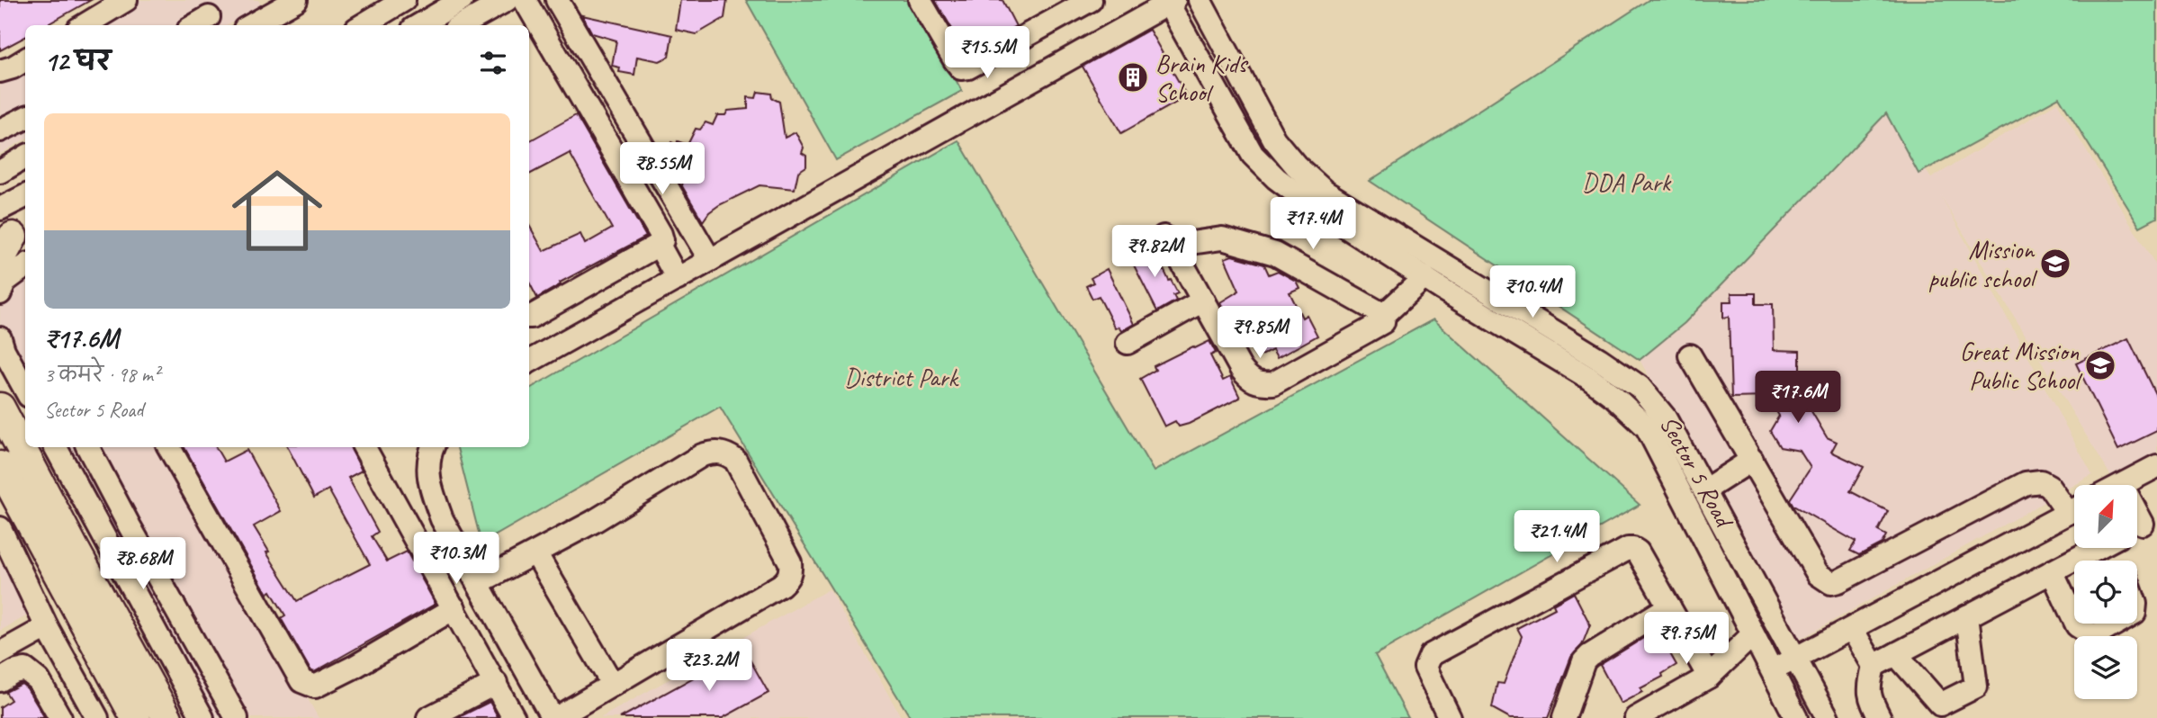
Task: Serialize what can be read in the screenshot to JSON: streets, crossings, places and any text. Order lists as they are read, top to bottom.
{
  "streets": {
    "street": ["Sector 5 Road"]
  },
  "parks": ["DDA Park", "District Park"],
  "places": {
    "building": ["Brain Kids School"],
    "school or university": ["Mission public school", "Great Mission Public School"]
  },
  "north": "top right",
  "page": {
    "heading": "12 घर",
    "price": [
      "₹15.5M",
      "₹8.55M",
      "₹17.4M",
      "₹9.82M",
      "₹10.4M",
      "₹9.85M",
      "₹17.6M",
      "₹21.4M",
      "₹10.3M",
      "₹8.68M",
      "₹9.75M",
      "₹23.2M"
    ],
    "list": [
      {
        "name": "₹17.6M",
        "note": "3 कमरे · 98 m² · Sector 5 Road"
      }
    ]
  }
}
